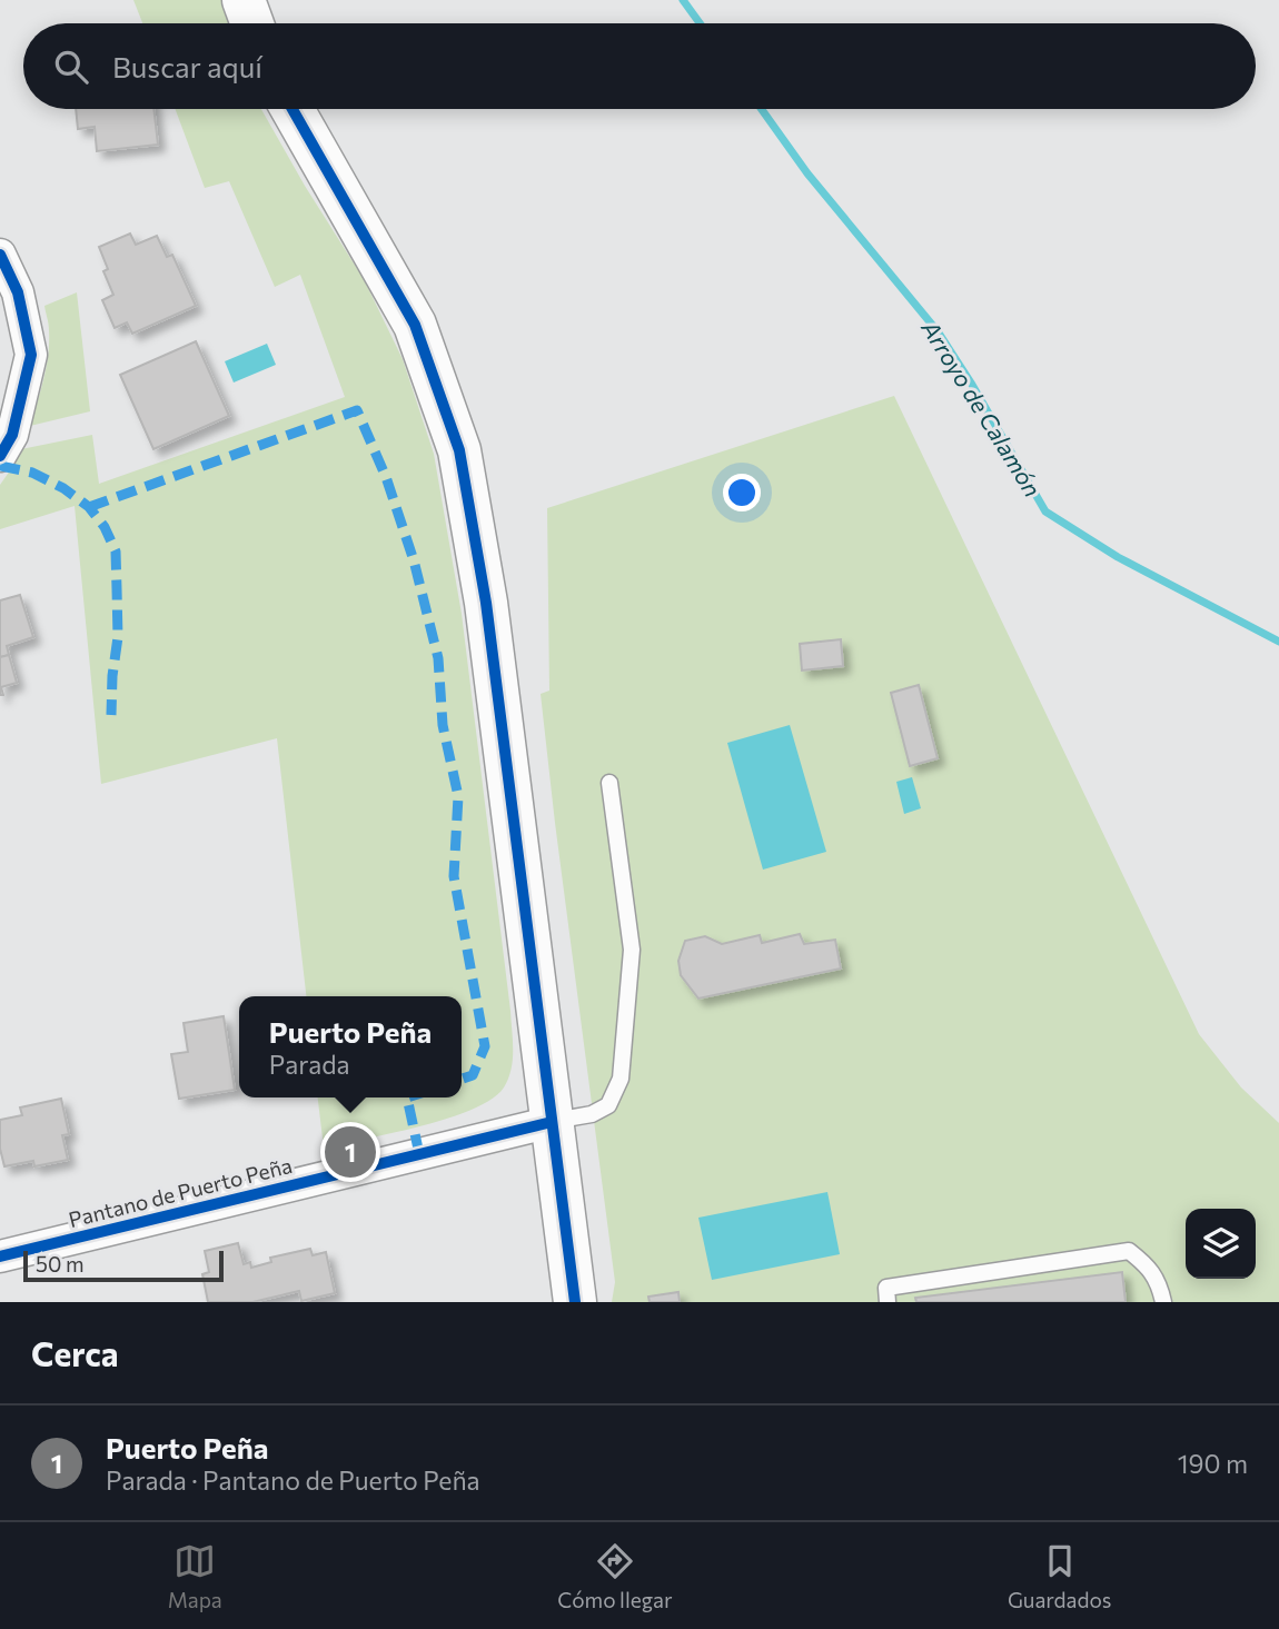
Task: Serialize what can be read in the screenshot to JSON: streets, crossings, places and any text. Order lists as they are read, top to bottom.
{
  "streets": {
    "street": ["Pantano de Puerto Peña"]
  },
  "water": ["Arroyo de Calamón"],
  "scale_bar": "50 m",
  "page": {
    "search": "Buscar aquí",
    "popup": ["Puerto Peña", "Parada"],
    "pins": "1",
    "scale": "50 m",
    "heading": "Cerca",
    "list": [
      {
        "mark": "1",
        "name": "Puerto Peña",
        "note": "Parada · Pantano de Puerto Peña",
        "value": "190 m"
      }
    ],
    "nav": ["Mapa", "Cómo llegar", "Guardados"]
  }
}
